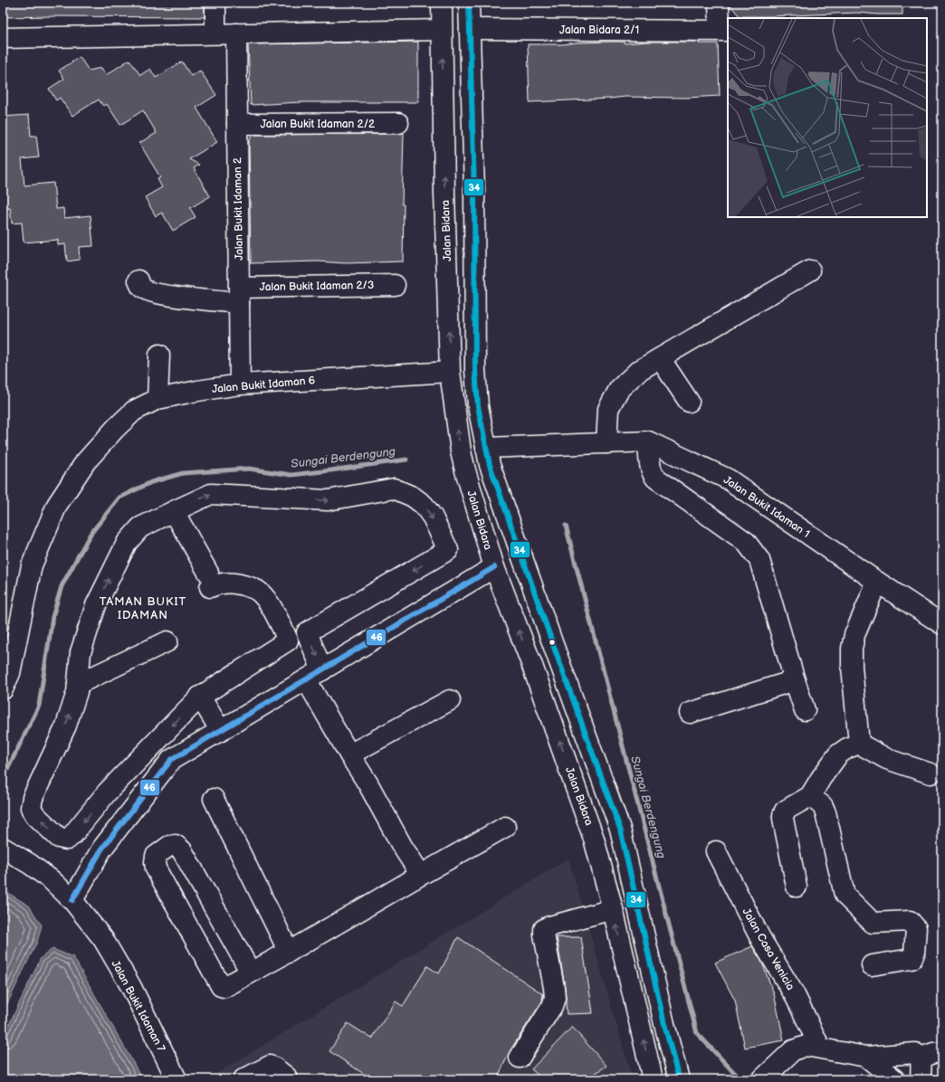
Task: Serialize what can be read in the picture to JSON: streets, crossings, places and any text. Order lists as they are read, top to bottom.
{
  "streets": {
    "street": [
      "Jalan Bidara 2/1",
      "Jalan Bukit Idaman 2/2",
      "Jalan Bukit Idaman 2",
      "Jalan Bidara",
      "Jalan Bukit Idaman 2/3",
      "Jalan Bukit Idaman 6",
      "Jalan Bukit Idaman 1",
      "Jalan Casa Venicia",
      "Jalan Bukit Idaman 7"
    ]
  },
  "crossings": [
    ["Jalan Bukit Idaman 2/2", "Jalan Bukit Idaman 2"],
    ["Jalan Bukit Idaman 2", "Jalan Bukit Idaman 2/3"],
    ["Jalan Bukit Idaman 2", "Jalan Bukit Idaman 6"],
    ["Jalan Bidara", "Jalan Bukit Idaman 6"]
  ],
  "districts": ["TAMAN BUKIT IDAMAN"],
  "water": ["Sungai Berdengung"],
  "lines": ["transit line 34", "transit line 46"]
}
